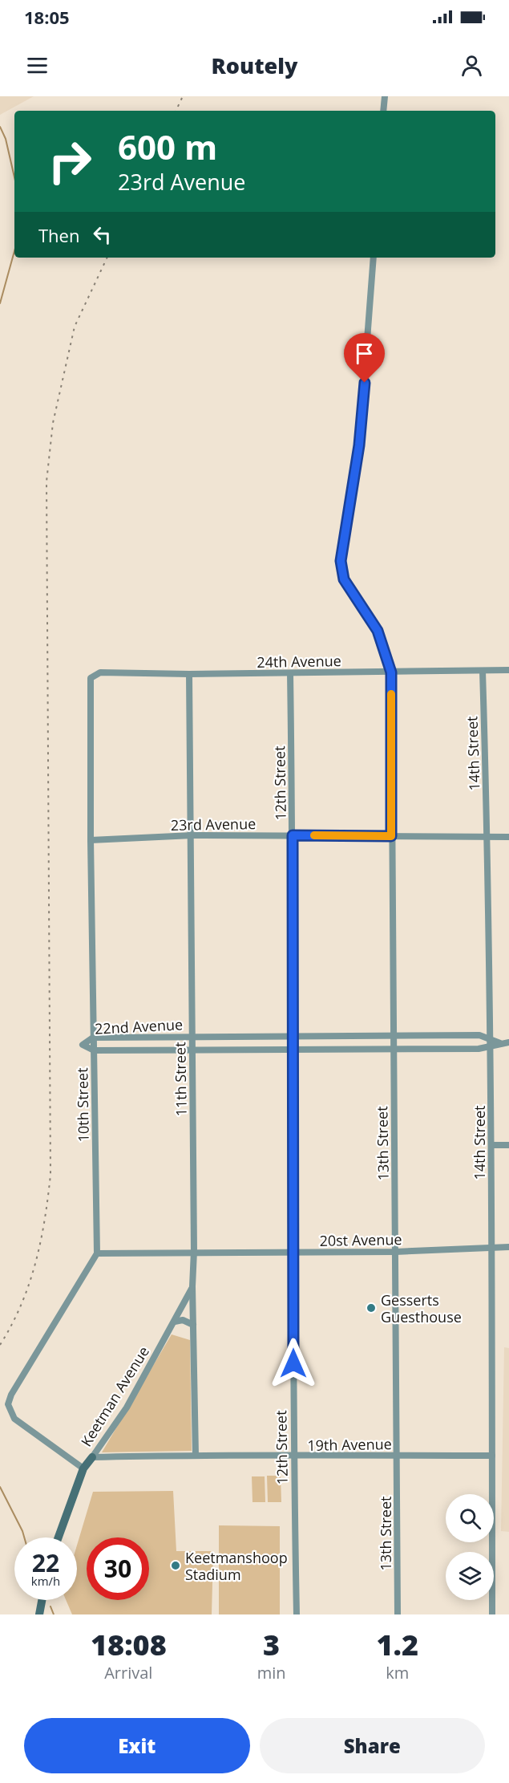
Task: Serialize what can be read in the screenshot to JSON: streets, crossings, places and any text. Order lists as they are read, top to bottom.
{
  "streets": {
    "street": [
      "24th Avenue",
      "14th Street",
      "12th Street",
      "23rd Avenue",
      "22nd Avenue",
      "11th Street",
      "10th Street",
      "13th Street",
      "20st Avenue",
      "Keetman Avenue",
      "19th Avenue"
    ]
  },
  "crossings": [
    ["24th Avenue", "14th Street"],
    ["24th Avenue", "12th Street"],
    ["24th Avenue", "11th Street"],
    ["24th Avenue", "10th Street"],
    ["24th Avenue", "13th Street"],
    ["14th Street", "23rd Avenue"],
    ["14th Street", "22nd Avenue"],
    ["14th Street", "20st Avenue"],
    ["14th Street", "19th Avenue"],
    ["12th Street", "23rd Avenue"],
    ["12th Street", "22nd Avenue"],
    ["12th Street", "20st Avenue"],
    ["12th Street", "19th Avenue"],
    ["23rd Avenue", "11th Street"],
    ["23rd Avenue", "10th Street"],
    ["23rd Avenue", "13th Street"],
    ["22nd Avenue", "11th Street"],
    ["22nd Avenue", "10th Street"],
    ["22nd Avenue", "13th Street"],
    ["11th Street", "20st Avenue"],
    ["11th Street", "Keetman Avenue"],
    ["11th Street", "19th Avenue"],
    ["10th Street", "20st Avenue"],
    ["13th Street", "20st Avenue"],
    ["13th Street", "19th Avenue"],
    ["Keetman Avenue", "19th Avenue"]
  ],
  "places": ["Gesserts Guesthouse", "Keetmanshoop Stadium"],
  "page": {
    "status": "18:05",
    "header": "Routely",
    "turn": ["600 m", "23rd Avenue"],
    "then": "Then",
    "speed": "22 km/h",
    "limit": "30",
    "eta": [
      "18:08",
      "Arrival",
      "3",
      "min",
      "1.2",
      "km"
    ],
    "buttons": ["Exit", "Share"]
  }
}
